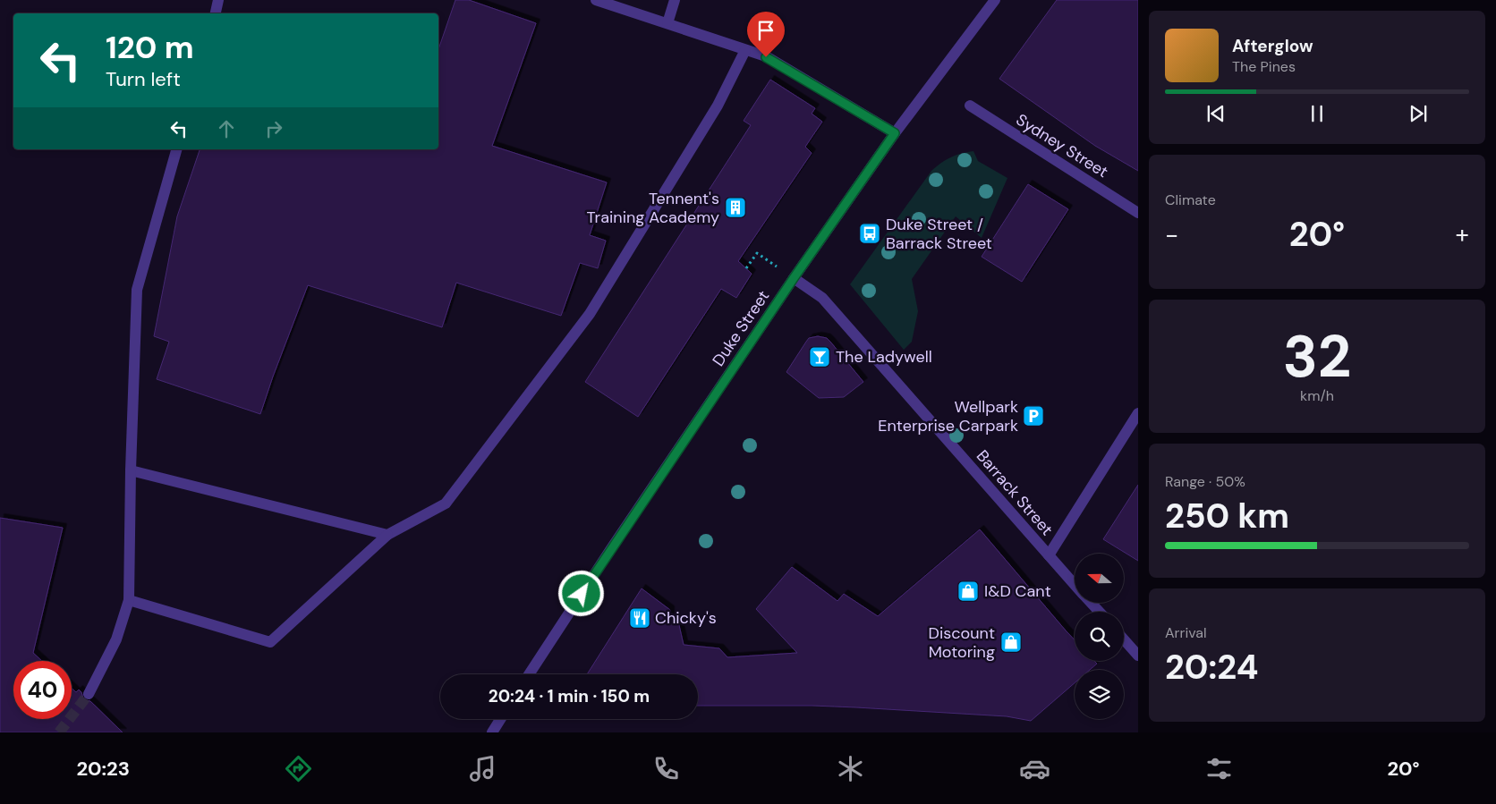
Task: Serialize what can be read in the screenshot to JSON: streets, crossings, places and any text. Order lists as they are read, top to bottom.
{
  "streets": {
    "street": ["Sydney Street", "Duke Street", "Barrack Street"]
  },
  "crossings": [
    ["Duke Street", "Barrack Street"]
  ],
  "places": {
    "building": ["Tennent's Training Academy"],
    "bus stop": ["Duke Street / Barrack Street"],
    "bar": ["The Ladywell"],
    "parking": ["Wellpark Enterprise Carpark"],
    "shop": ["I&D Cant", "Discount Motoring"],
    "restaurant": ["Chicky's"]
  },
  "north": "left",
  "page": {
    "turn": ["120 m", "Turn left"],
    "song": ["Afterglow", "The Pines"],
    "tile": [
      "Climate",
      ["32", "km/h"],
      ["Range · 50%", "250 km"],
      ["Arrival", "20:24"]
    ],
    "heat": ["−", "20°", "+"],
    "limit": "40",
    "trip": "20:24 · 1 min · 150 m",
    "tabs": ["20:23", "20°"]
  }
}
